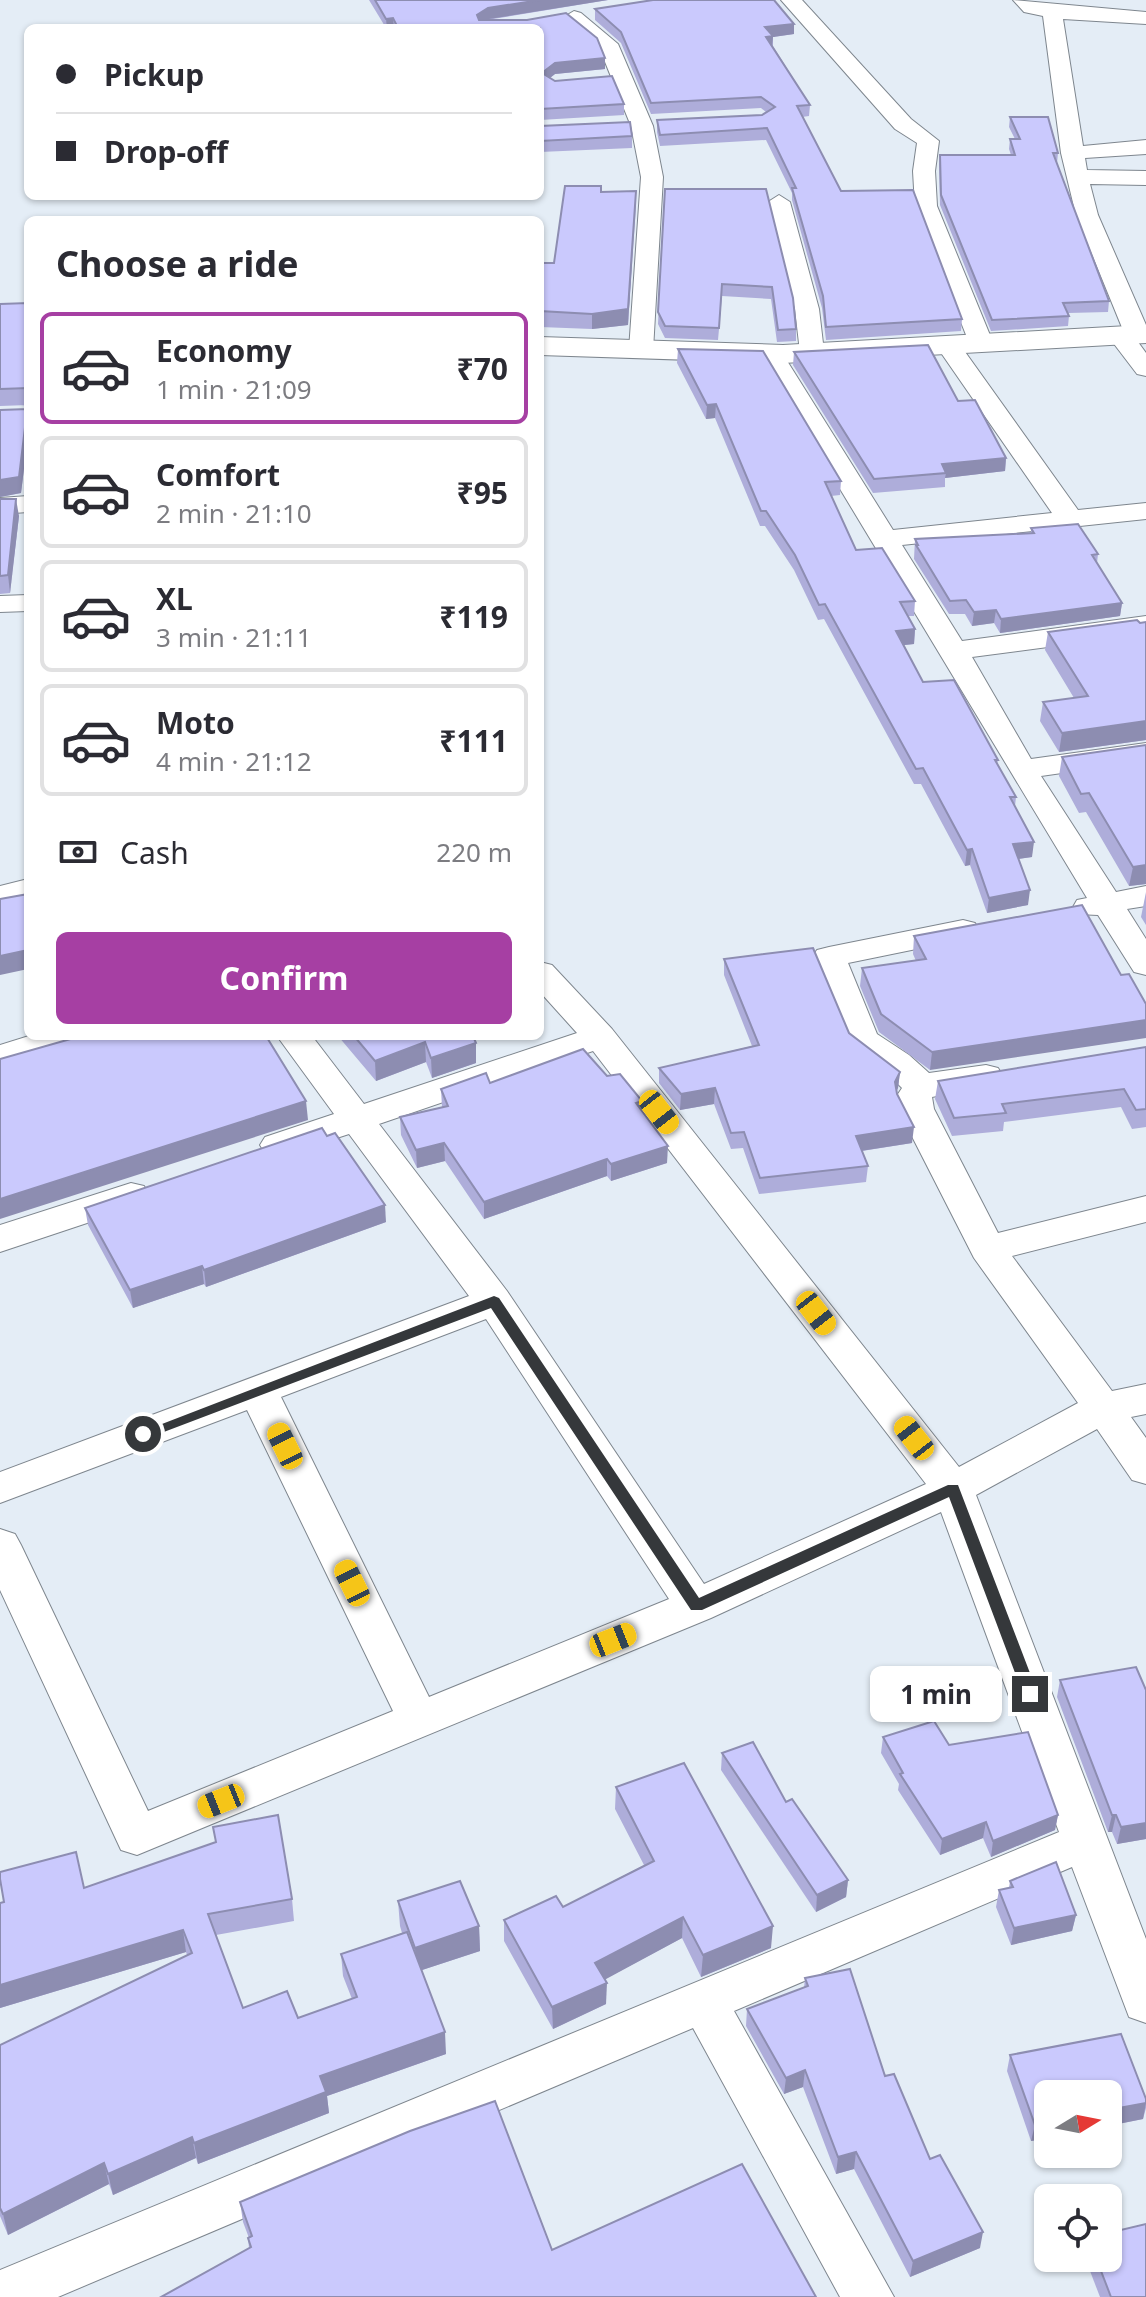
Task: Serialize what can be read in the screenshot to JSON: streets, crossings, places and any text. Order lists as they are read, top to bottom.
{
  "north": "right",
  "page": {
    "banner": ["Pickup", "Drop-off"],
    "heading": "Choose a ride",
    "list": [
      {
        "name": "Economy",
        "note": "1 min · 21:09",
        "value": "₹70"
      },
      {
        "name": "Comfort",
        "note": "2 min · 21:10",
        "value": "₹95"
      },
      {
        "name": "XL",
        "note": "3 min · 21:11",
        "value": "₹119"
      },
      {
        "name": "Moto",
        "note": "4 min · 21:12",
        "value": "₹111"
      }
    ],
    "pay": ["Cash", "220 m"],
    "buttons": "Confirm",
    "bubble": "1 min"
  }
}
